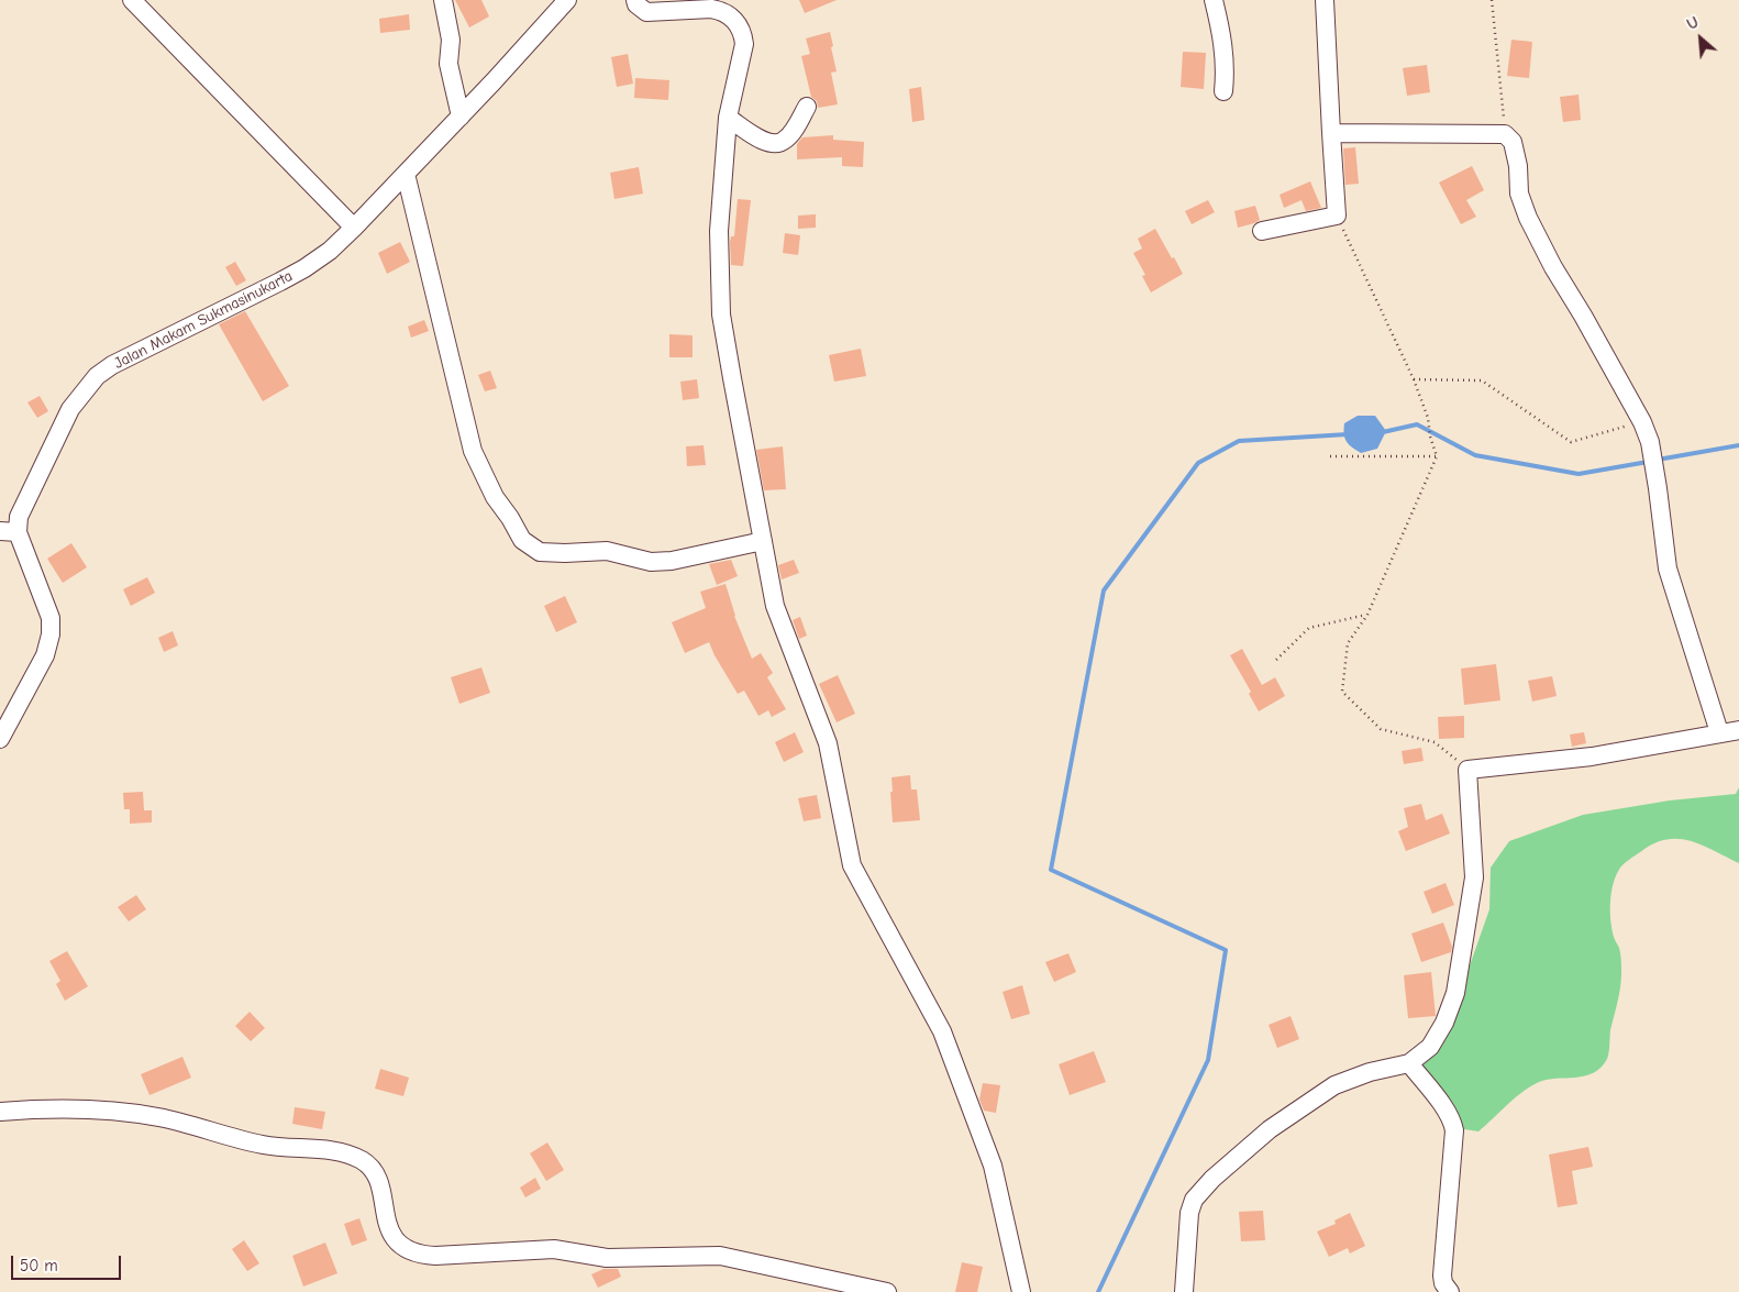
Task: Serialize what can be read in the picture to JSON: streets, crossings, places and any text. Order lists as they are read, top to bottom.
{
  "streets": {
    "street": ["Jalan Makam Sukmasinukarta"]
  },
  "scale_bar": "50 m",
  "north": "top left"
}
